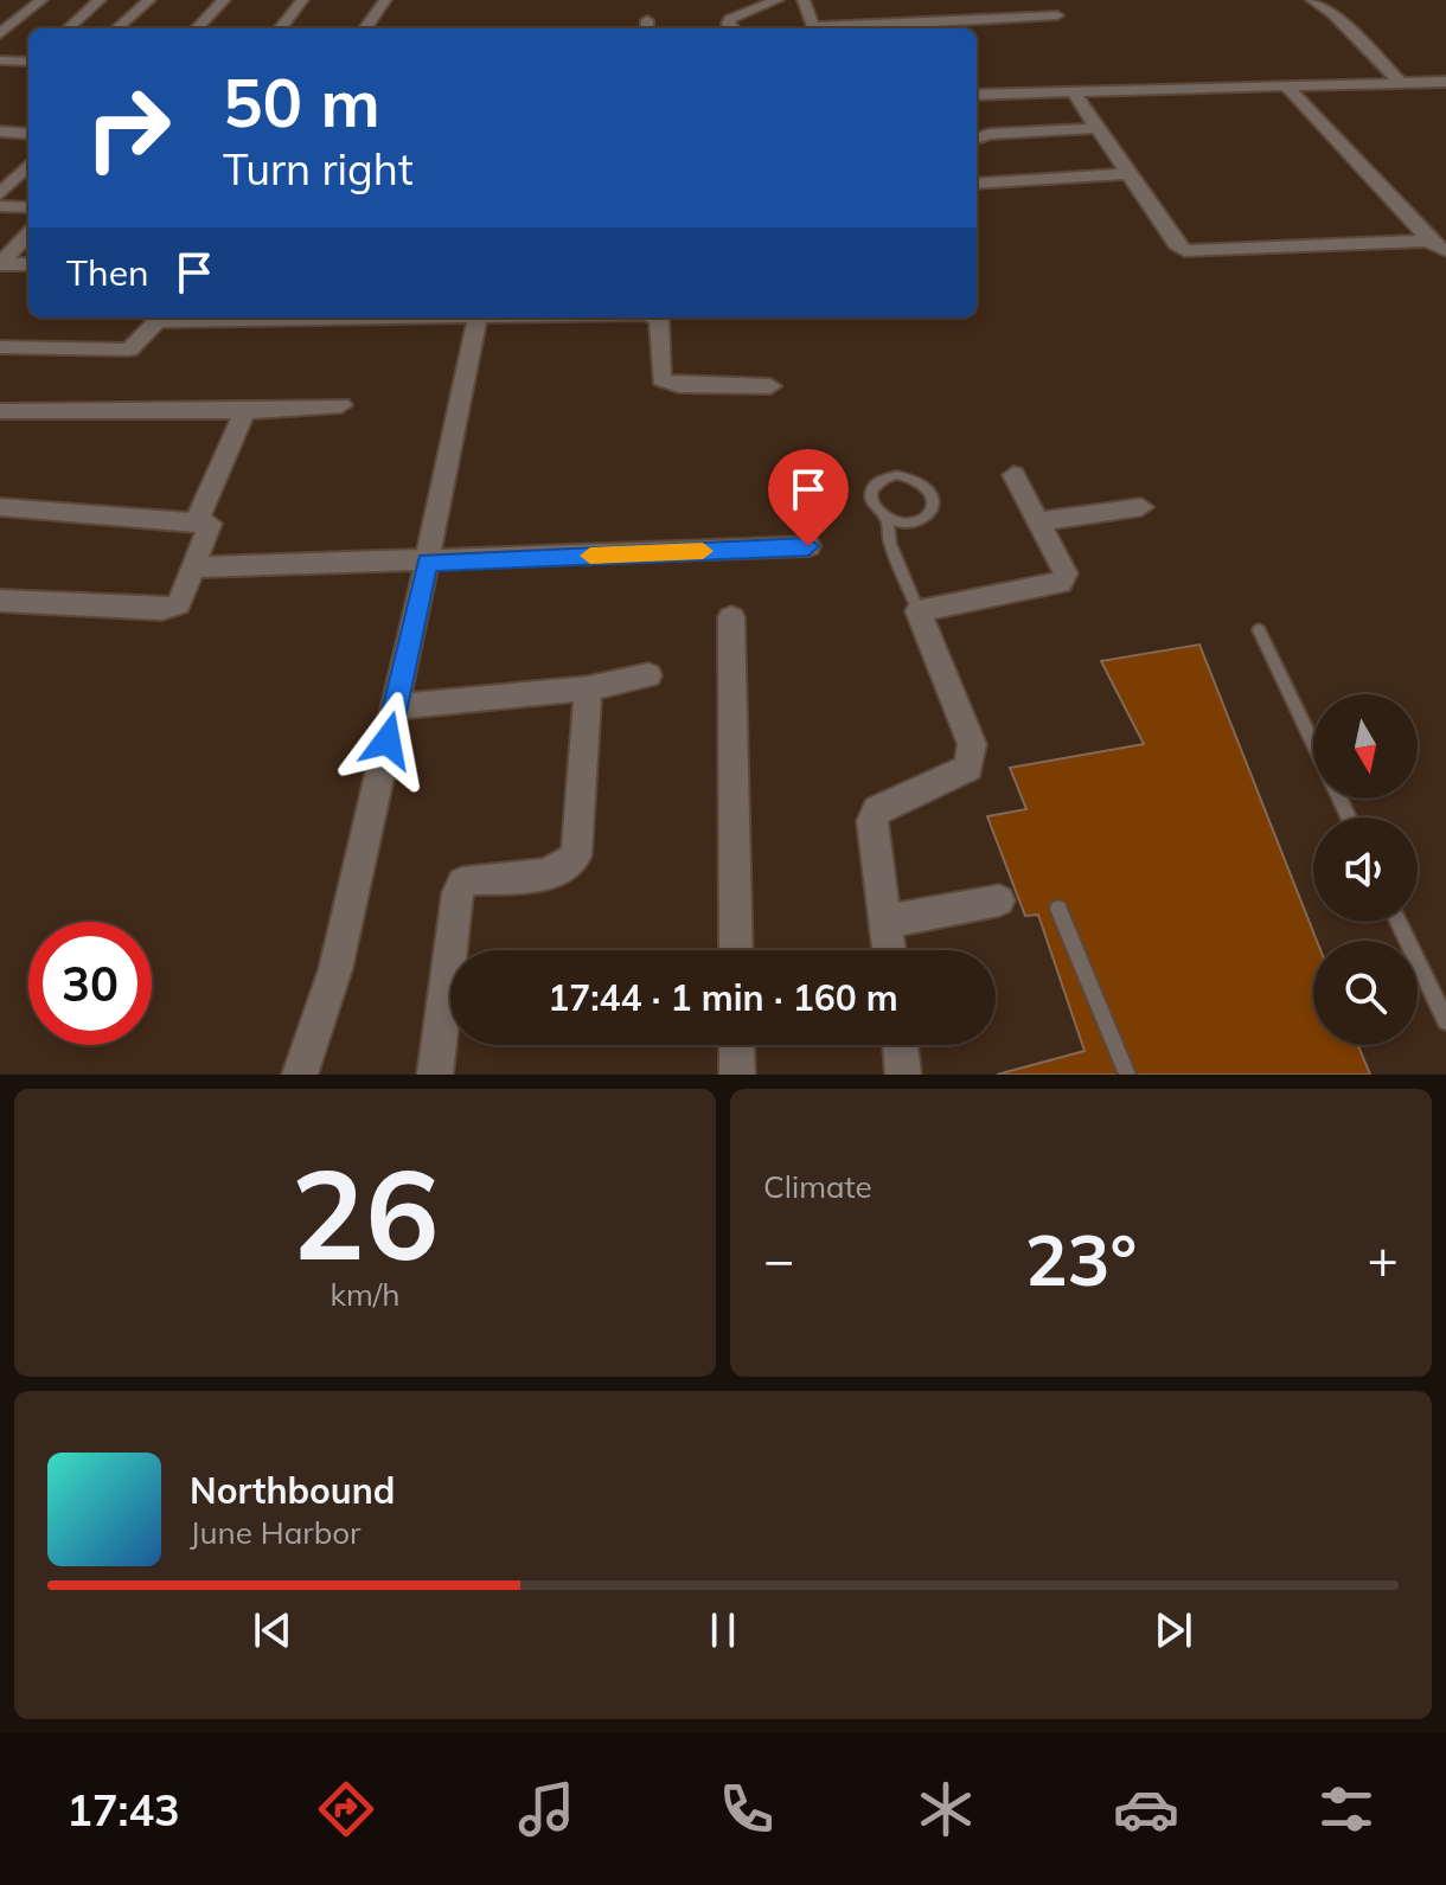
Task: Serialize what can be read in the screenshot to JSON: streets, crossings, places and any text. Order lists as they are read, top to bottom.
{
  "north": "bottom",
  "page": {
    "turn": ["50 m", "Turn right"],
    "then": "Then",
    "limit": "30",
    "trip": "17:44 · 1 min · 160 m",
    "tile": [
      ["26", "km/h"],
      "Climate"
    ],
    "heat": ["−", "23°", "+"],
    "song": ["Northbound", "June Harbor"],
    "tabs": "17:43"
  }
}
